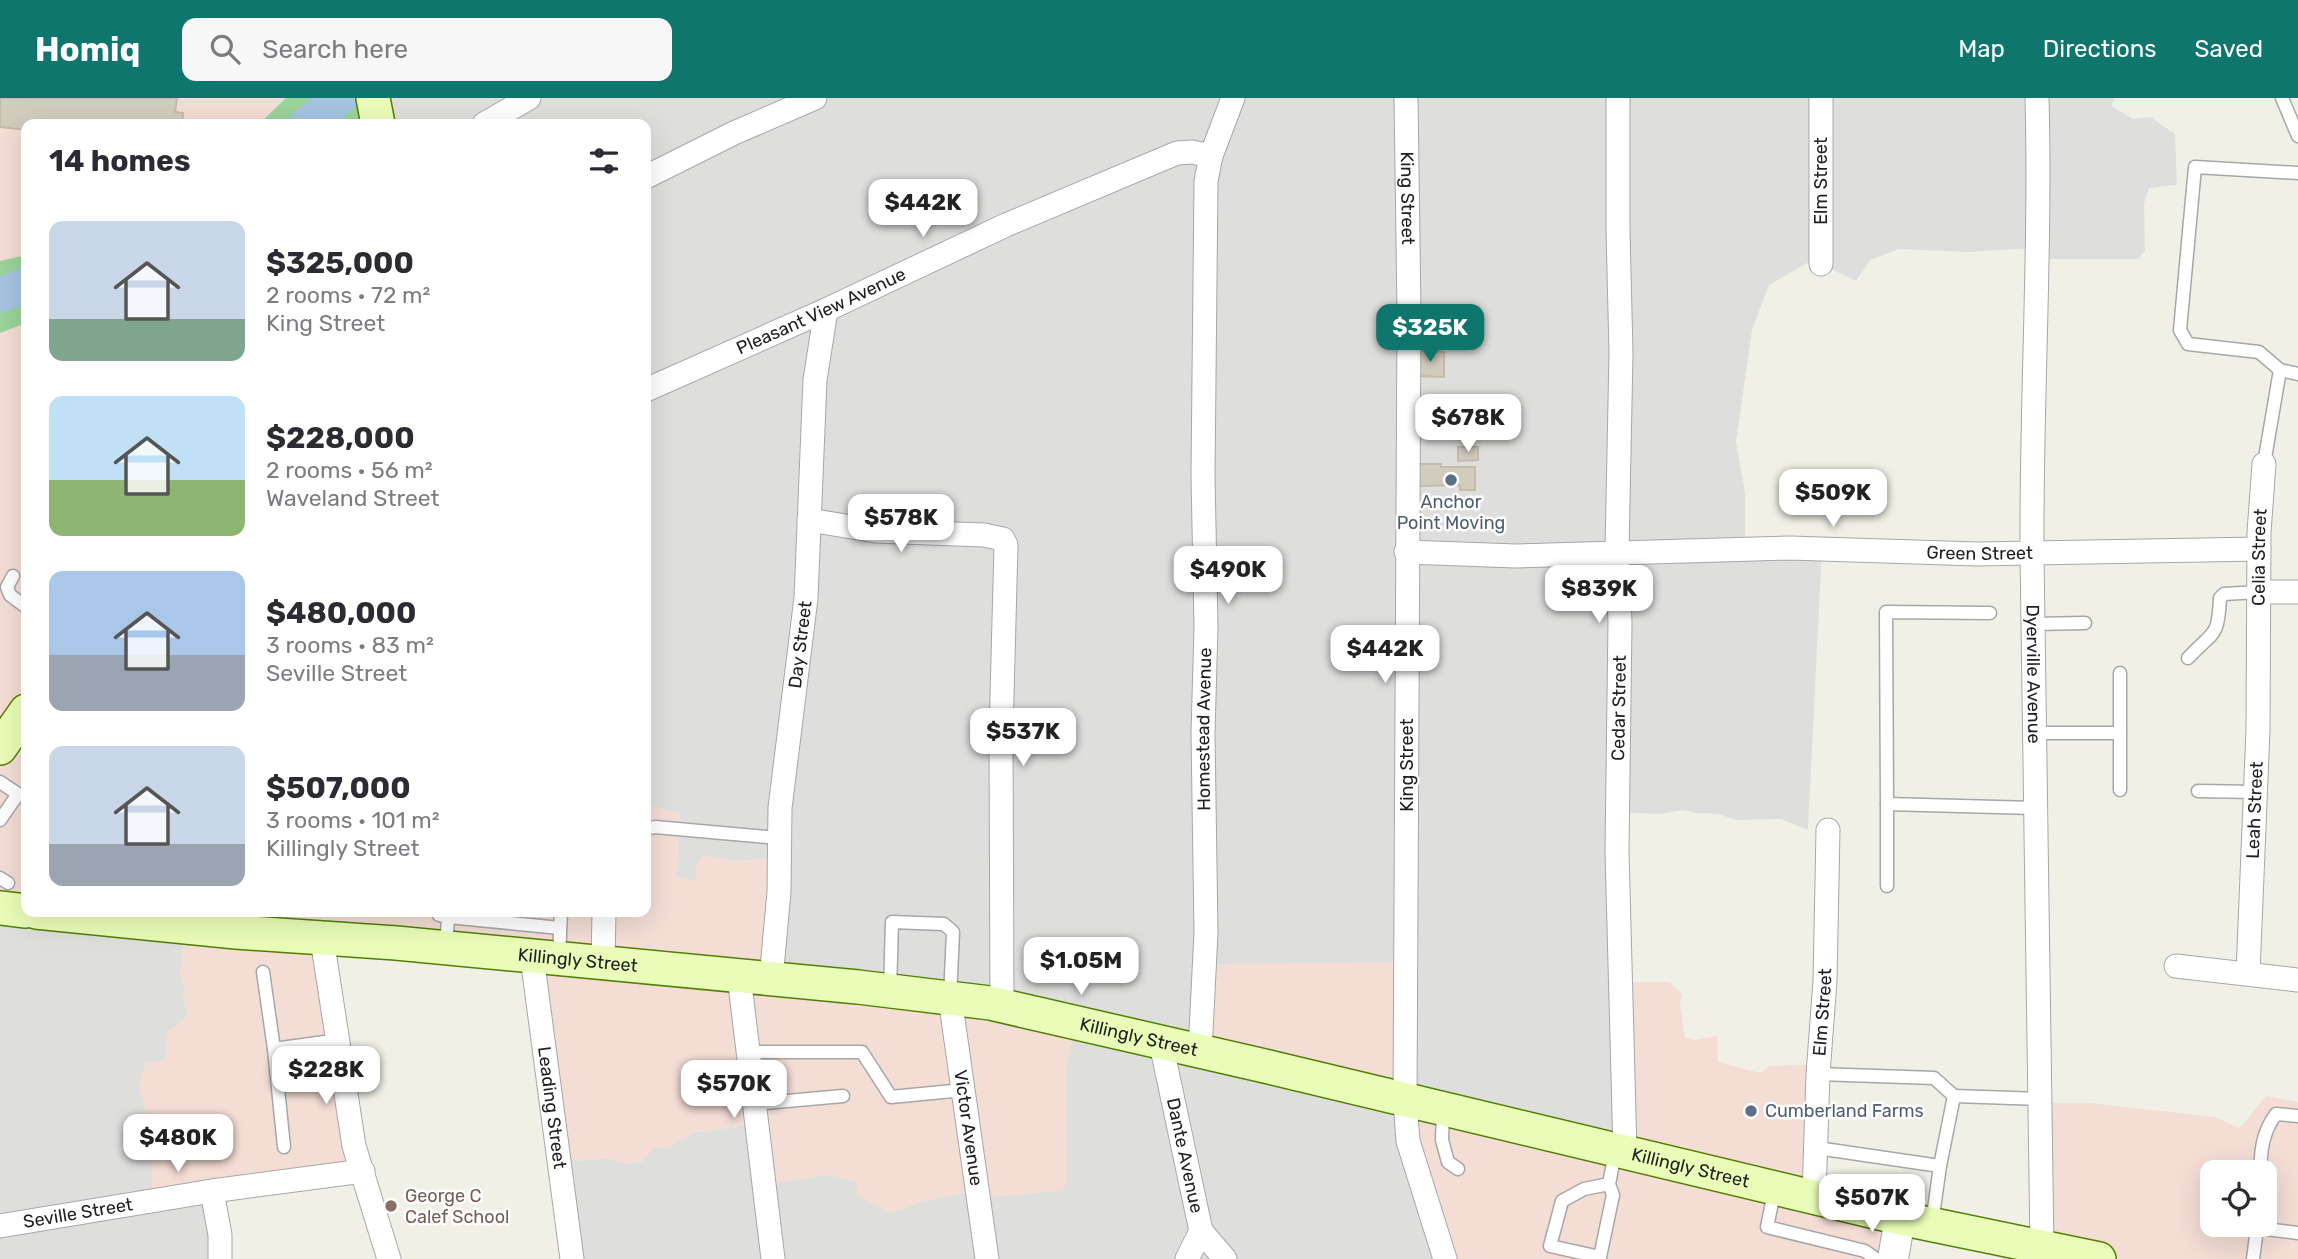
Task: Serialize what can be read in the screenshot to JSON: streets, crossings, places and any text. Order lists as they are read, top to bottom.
{
  "streets": {
    "main road": ["Killingly Street"],
    "street": [
      "Elm Street",
      "King Street",
      "Pleasant View Avenue",
      "Green Street",
      "Celia Street",
      "Day Street",
      "Dyerville Avenue",
      "Cedar Street",
      "Homestead Avenue",
      "Leah Street",
      "Leading Street",
      "Victor Avenue",
      "Dante Avenue",
      "Seville Street"
    ]
  },
  "crossings": [
    ["Elm Street", "Killingly Street"],
    ["King Street", "Green Street"],
    ["King Street", "Killingly Street"],
    ["Pleasant View Avenue", "Day Street"],
    ["Pleasant View Avenue", "Homestead Avenue"],
    ["Green Street", "Celia Street"],
    ["Green Street", "Dyerville Avenue"],
    ["Green Street", "Cedar Street"],
    ["Celia Street", "Leah Street"],
    ["Day Street", "Killingly Street"],
    ["Dyerville Avenue", "Killingly Street"],
    ["Cedar Street", "Killingly Street"],
    ["Homestead Avenue", "Killingly Street"],
    ["Killingly Street", "Leading Street"],
    ["Killingly Street", "Victor Avenue"],
    ["Killingly Street", "Dante Avenue"]
  ],
  "places": ["Anchor Point Moving", "Cumberland Farms", "George C Calef School"],
  "page": {
    "header": "Homiq",
    "search": "Search here",
    "nav": ["Map", "Directions", "Saved"],
    "heading": "14 homes",
    "price": [
      "$442K",
      "$325K",
      "$678K",
      "$509K",
      "$578K",
      "$490K",
      "$839K",
      "$442K",
      "$537K",
      "$1.05M",
      "$228K",
      "$570K",
      "$480K",
      "$507K"
    ],
    "list": [
      {
        "name": "$325,000",
        "note": "2 rooms · 72 m² · King Street"
      },
      {
        "name": "$228,000",
        "note": "2 rooms · 56 m² · Waveland Street"
      },
      {
        "name": "$480,000",
        "note": "3 rooms · 83 m² · Seville Street"
      },
      {
        "name": "$507,000",
        "note": "3 rooms · 101 m² · Killingly Street"
      }
    ]
  }
}
